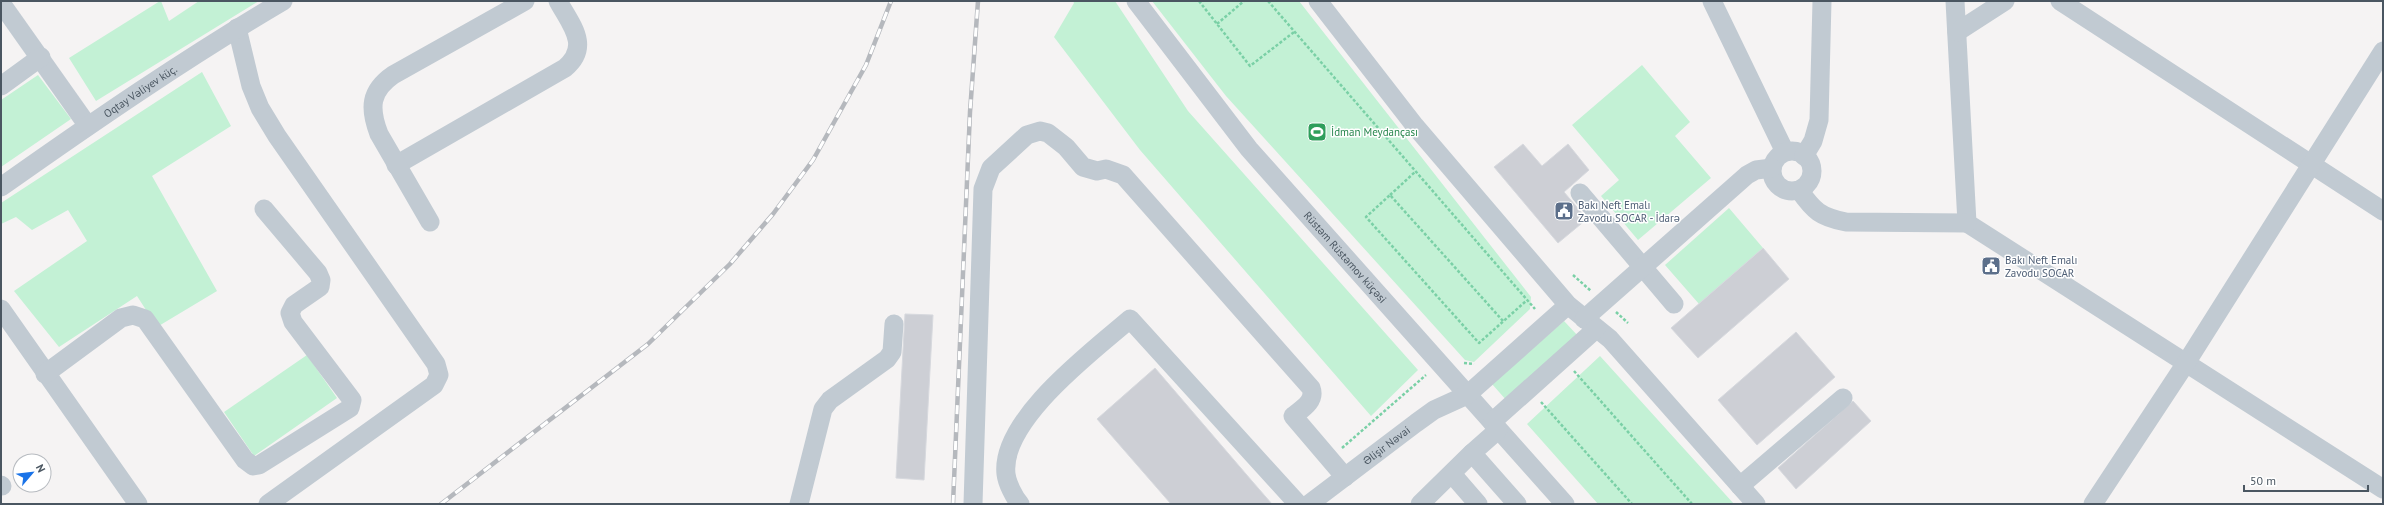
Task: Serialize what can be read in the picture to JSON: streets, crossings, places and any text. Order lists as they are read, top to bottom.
{
  "streets": {
    "street": ["Oqtay Vəliyev küç.", "Rüstəm Rüstəmov küçəsi", "Əlişir Nəvai"]
  },
  "crossings": [
    ["Rüstəm Rüstəmov küçəsi", "Əlişir Nəvai"]
  ],
  "places": {
    "sports": ["İdman Meydançası"],
    "public building": ["Bakı Neft Emalı Zavodu SOCAR - İdarə", "Bakı Neft Emalı Zavodu SOCAR"]
  },
  "scale_bar": "50 m",
  "north": "top right"
}
